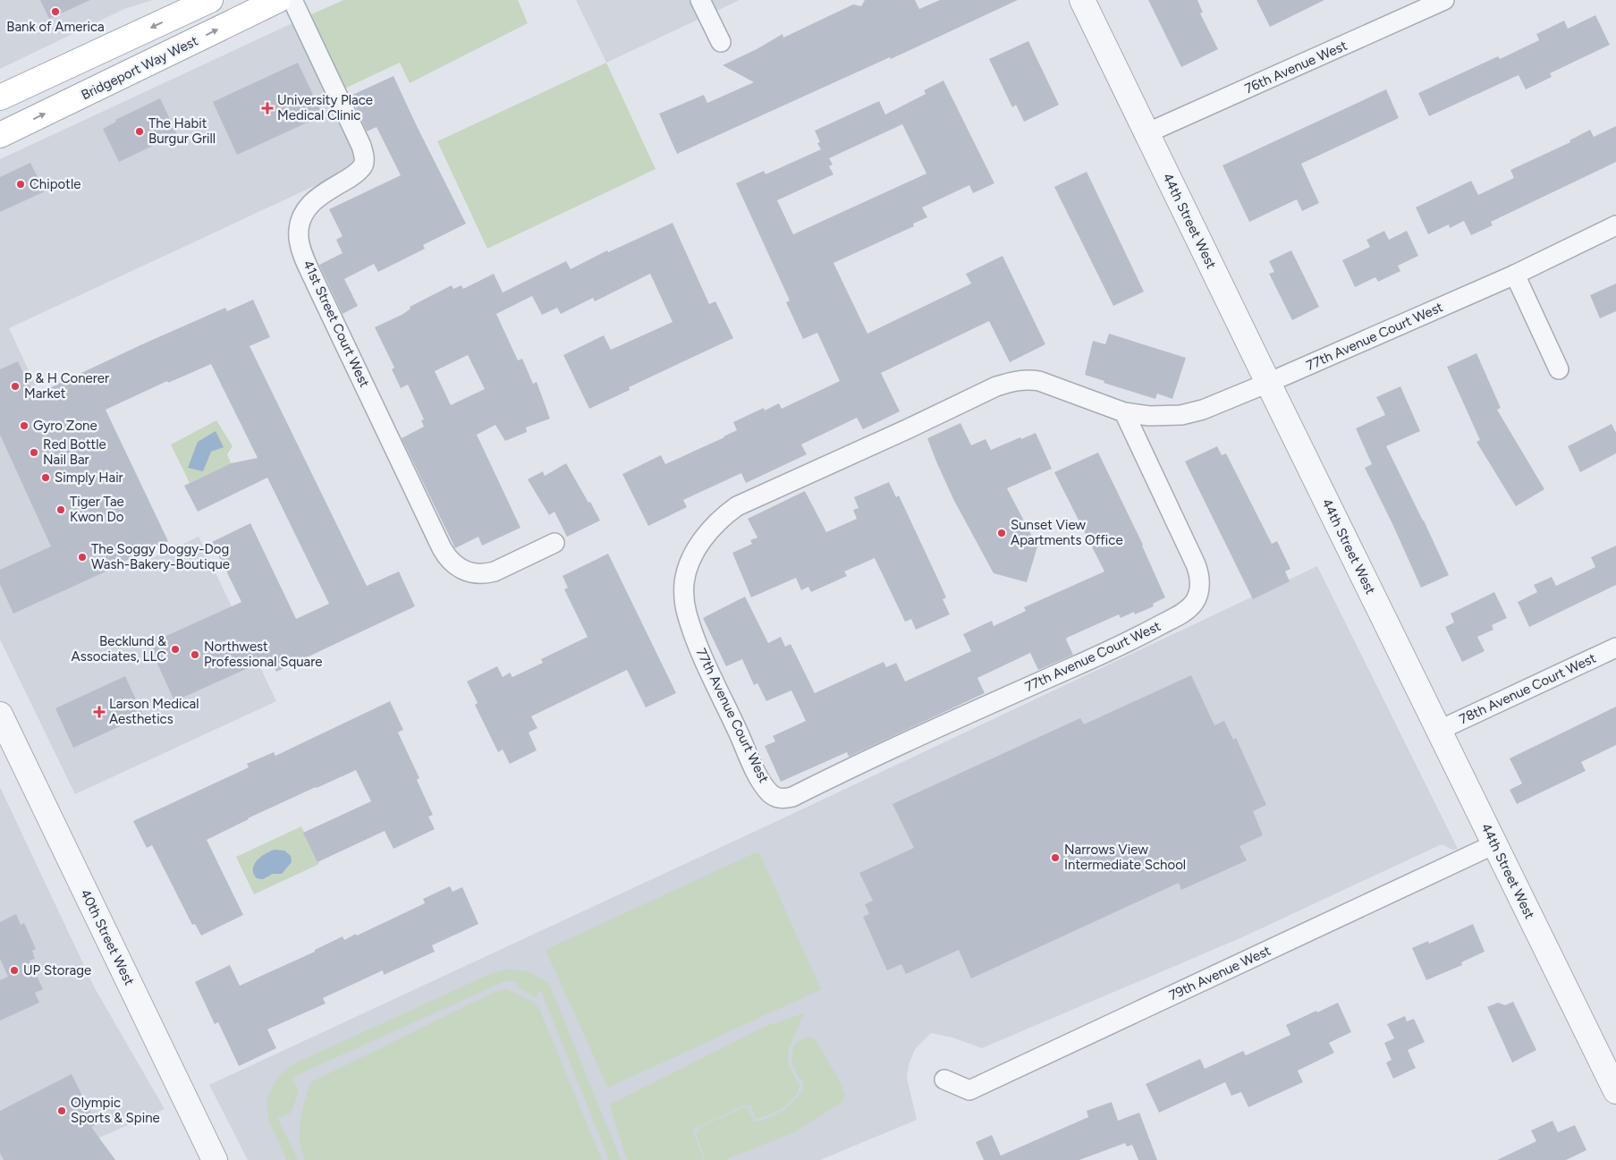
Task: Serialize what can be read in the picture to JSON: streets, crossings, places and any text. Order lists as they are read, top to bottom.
{
  "streets": {
    "main road": ["Bridgeport Way West"],
    "street": [
      "76th Avenue West",
      "44th Street West",
      "41st Street Court West",
      "77th Avenue Court West",
      "78th Avenue Court West",
      "40th Street West",
      "79th Avenue West"
    ]
  },
  "crossings": [
    ["76th Avenue West", "44th Street West"],
    ["44th Street West", "77th Avenue Court West"],
    ["44th Street West", "78th Avenue Court West"],
    ["44th Street West", "79th Avenue West"]
  ],
  "places": {
    "other": [
      "Bank of America",
      "The Habit Burgur Grill",
      "Chipotle",
      "P & H Conerer Market",
      "Gyro Zone",
      "Red Bottle Nail Bar",
      "Simply Hair",
      "Tiger Tae Kwon Do",
      "Sunset View Apartments Office",
      "The Soggy Doggy-Dog Wash-Bakery-Boutique",
      "Becklund & Associates, LLC",
      "Northwest Professional Square",
      "Narrows View Intermediate School",
      "UP Storage",
      "Olympic Sports & Spine"
    ],
    "health": ["University Place Medical Clinic", "Larson Medical Aesthetics"]
  }
}
